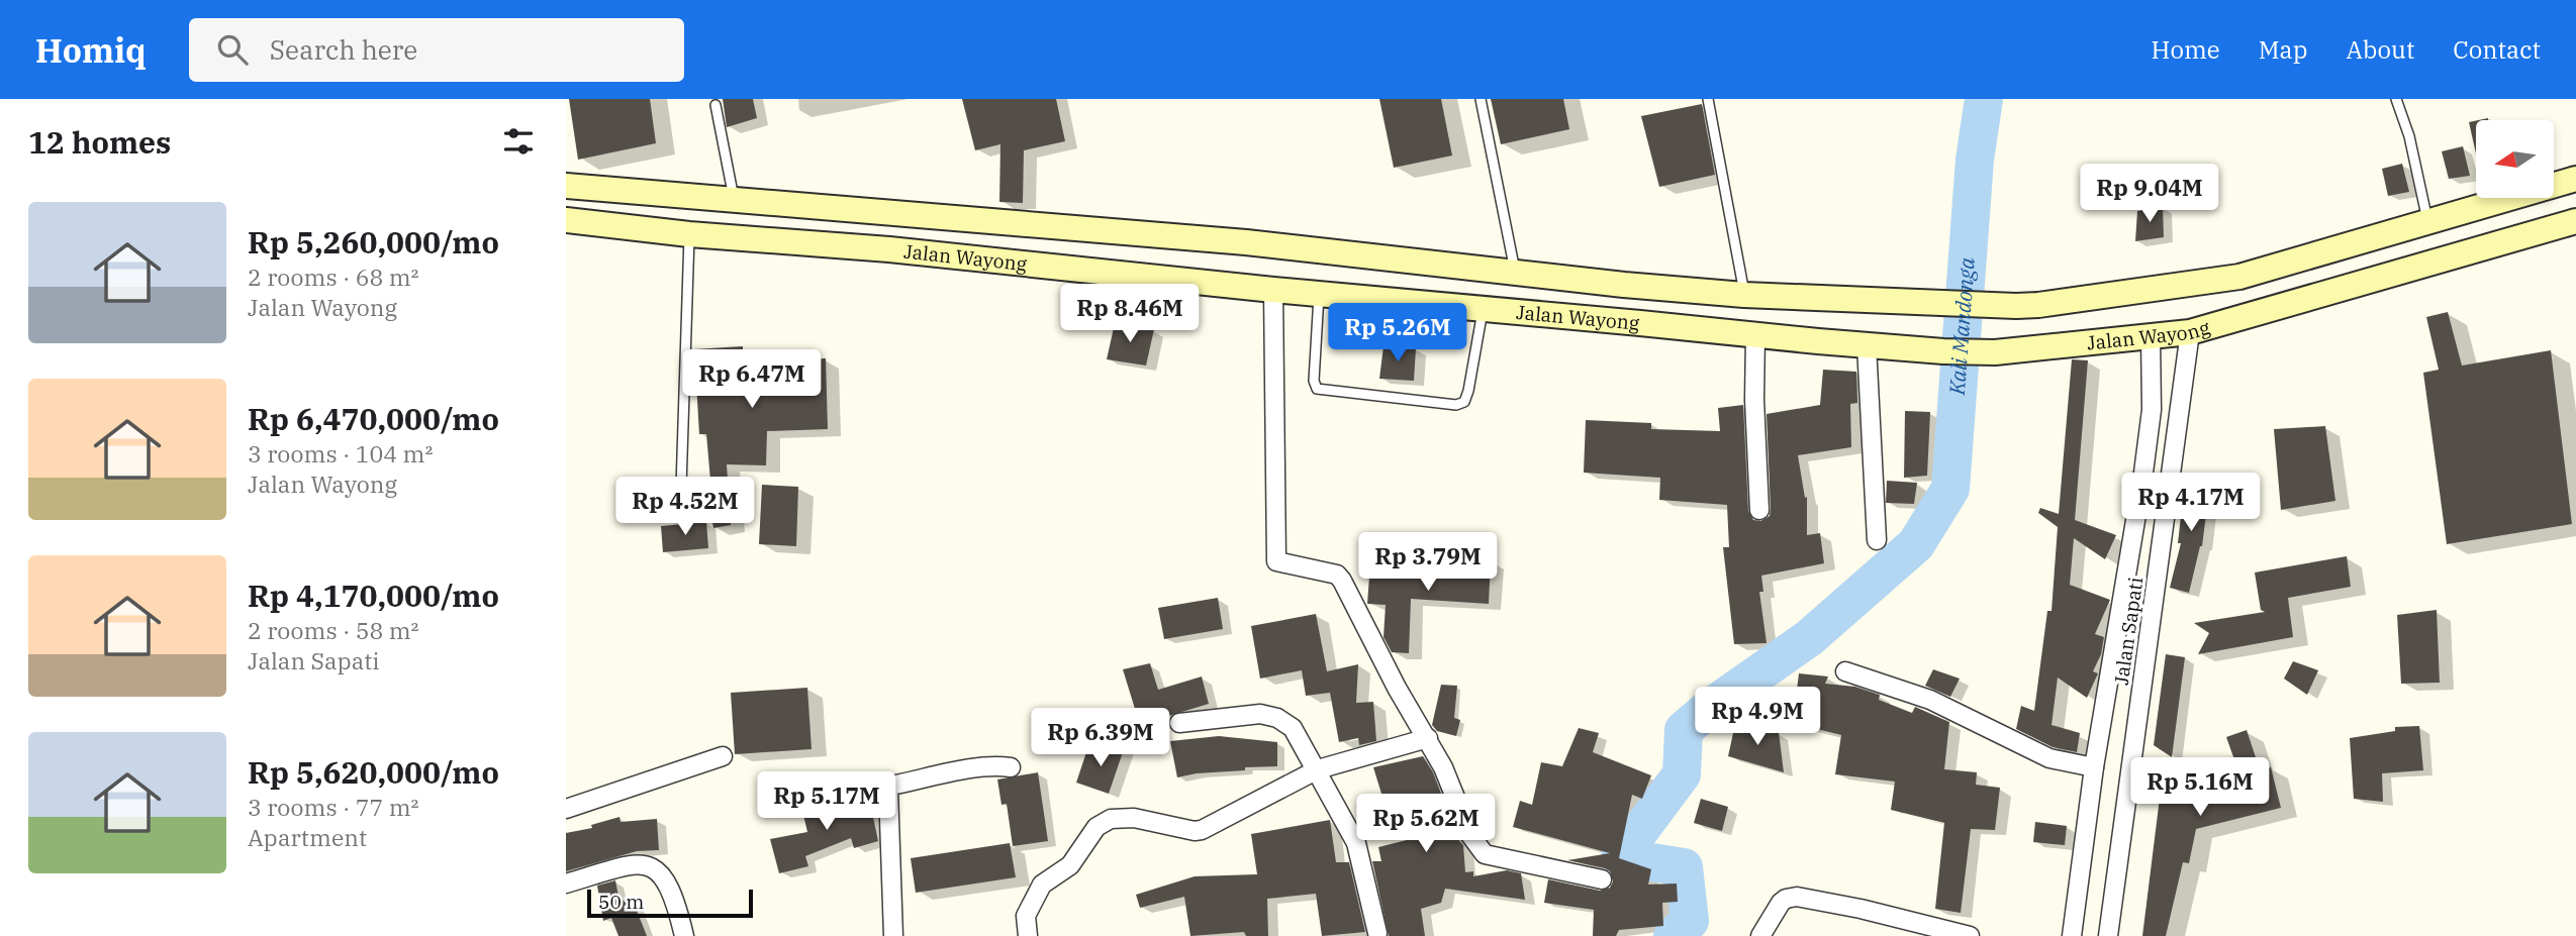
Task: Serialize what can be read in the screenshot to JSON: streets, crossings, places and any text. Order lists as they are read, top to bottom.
{
  "streets": {
    "main road": ["Jalan Wayong"],
    "street": ["Jalan Sapati"]
  },
  "crossings": [
    ["Jalan Wayong", "Jalan Sapati"]
  ],
  "water": ["Kali Mandonga"],
  "scale_bar": "50 m",
  "north": "left",
  "page": {
    "header": "Homiq",
    "search": "Search here",
    "nav": [
      "Home",
      "Map",
      "About",
      "Contact"
    ],
    "heading": "12 homes",
    "price": [
      "Rp 9.04M",
      "Rp 8.46M",
      "Rp 5.26M",
      "Rp 6.47M",
      "Rp 4.17M",
      "Rp 4.52M",
      "Rp 3.79M",
      "Rp 4.9M",
      "Rp 6.39M",
      "Rp 5.16M",
      "Rp 5.17M",
      "Rp 5.62M"
    ],
    "list": [
      {
        "name": "Rp 5,260,000/mo",
        "note": "2 rooms · 68 m² · Jalan Wayong"
      },
      {
        "name": "Rp 6,470,000/mo",
        "note": "3 rooms · 104 m² · Jalan Wayong"
      },
      {
        "name": "Rp 4,170,000/mo",
        "note": "2 rooms · 58 m² · Jalan Sapati"
      },
      {
        "name": "Rp 5,620,000/mo",
        "note": "3 rooms · 77 m² · Apartment"
      }
    ],
    "scale": "50 m"
  }
}
